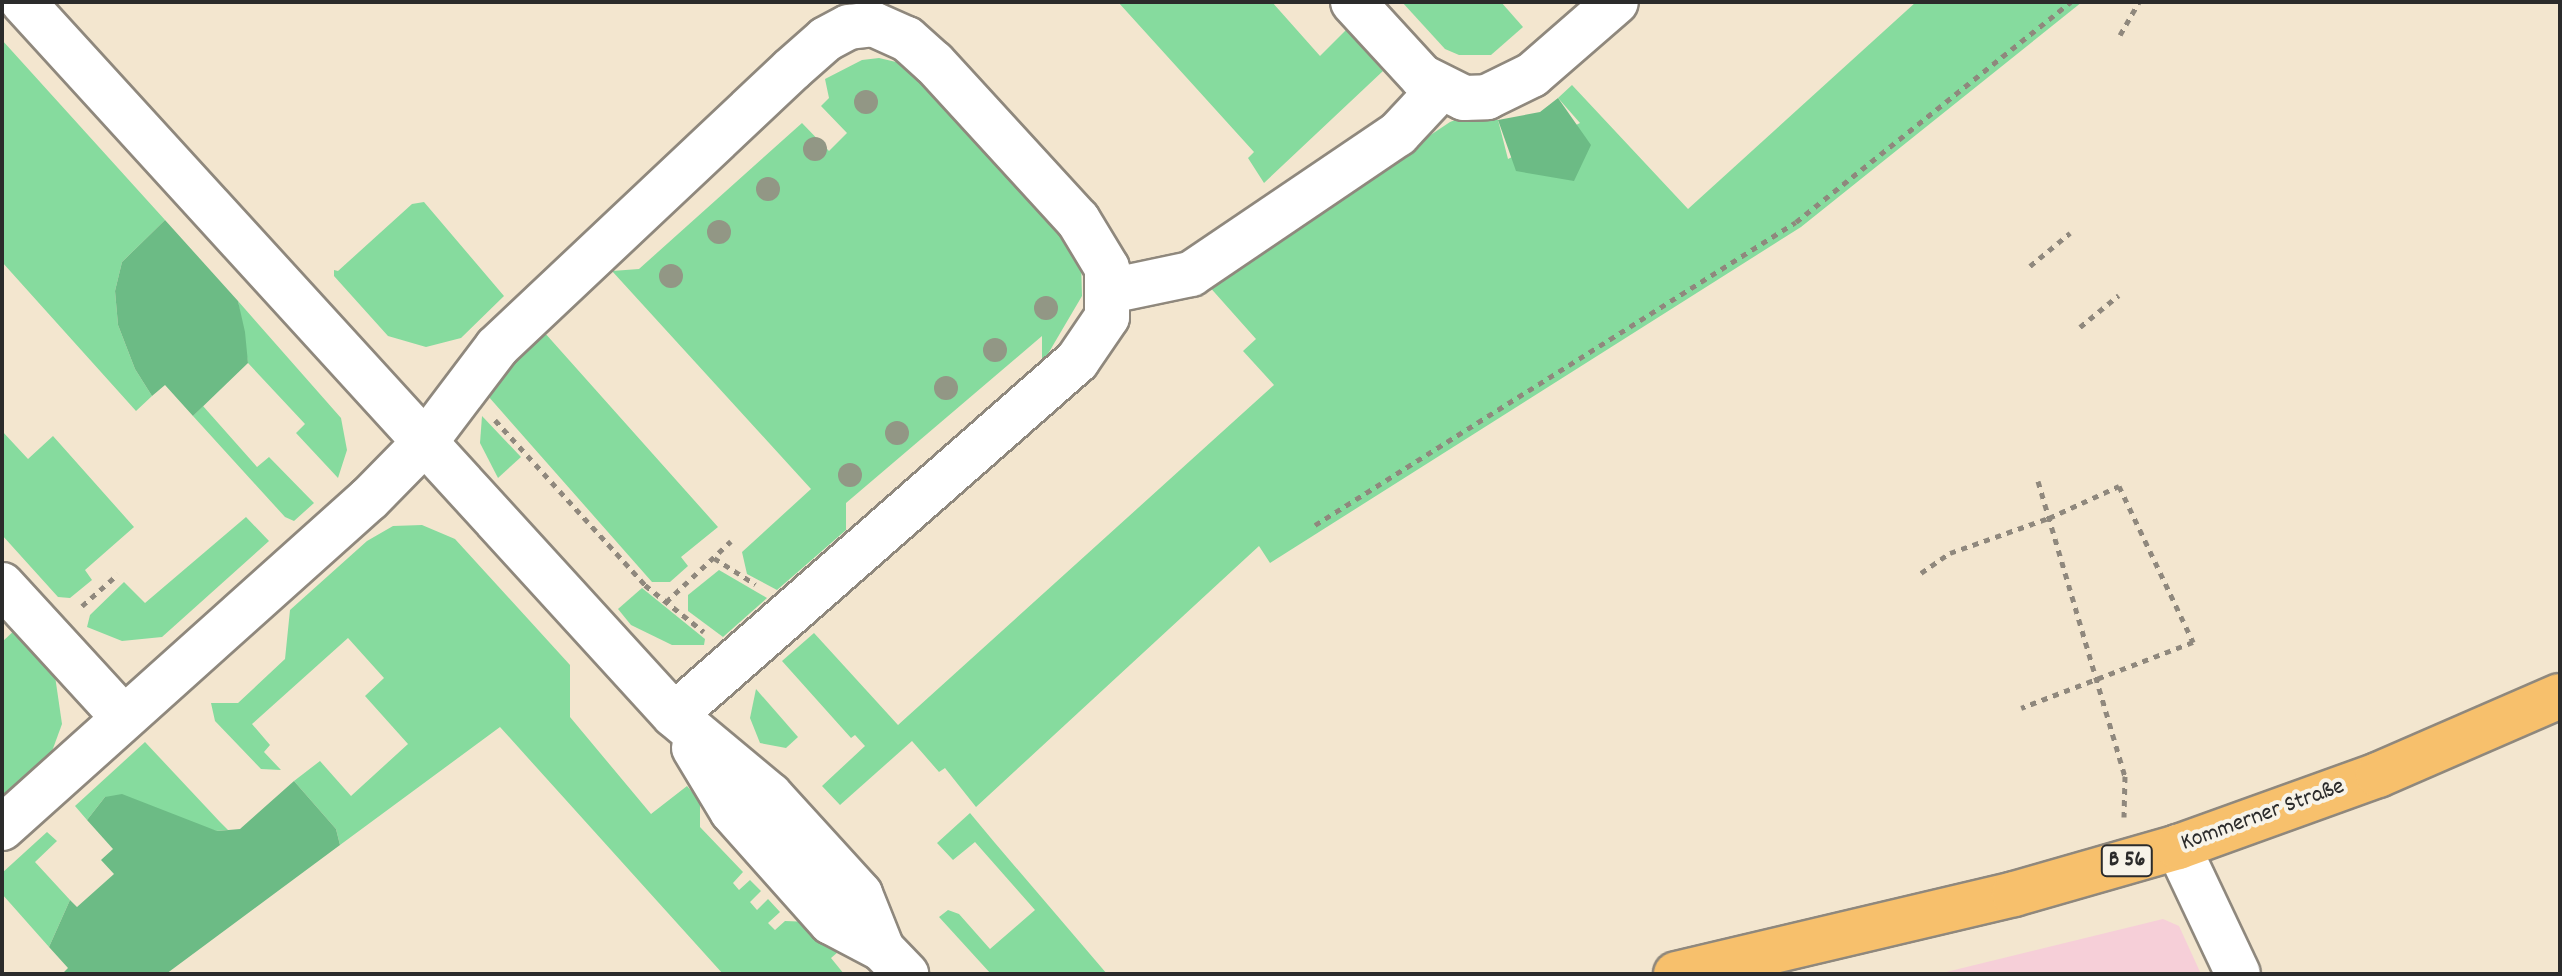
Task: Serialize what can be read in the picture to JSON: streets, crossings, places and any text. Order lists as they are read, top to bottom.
{
  "streets": {
    "main road": ["Kommerner Straße", "B 56"]
  }
}
